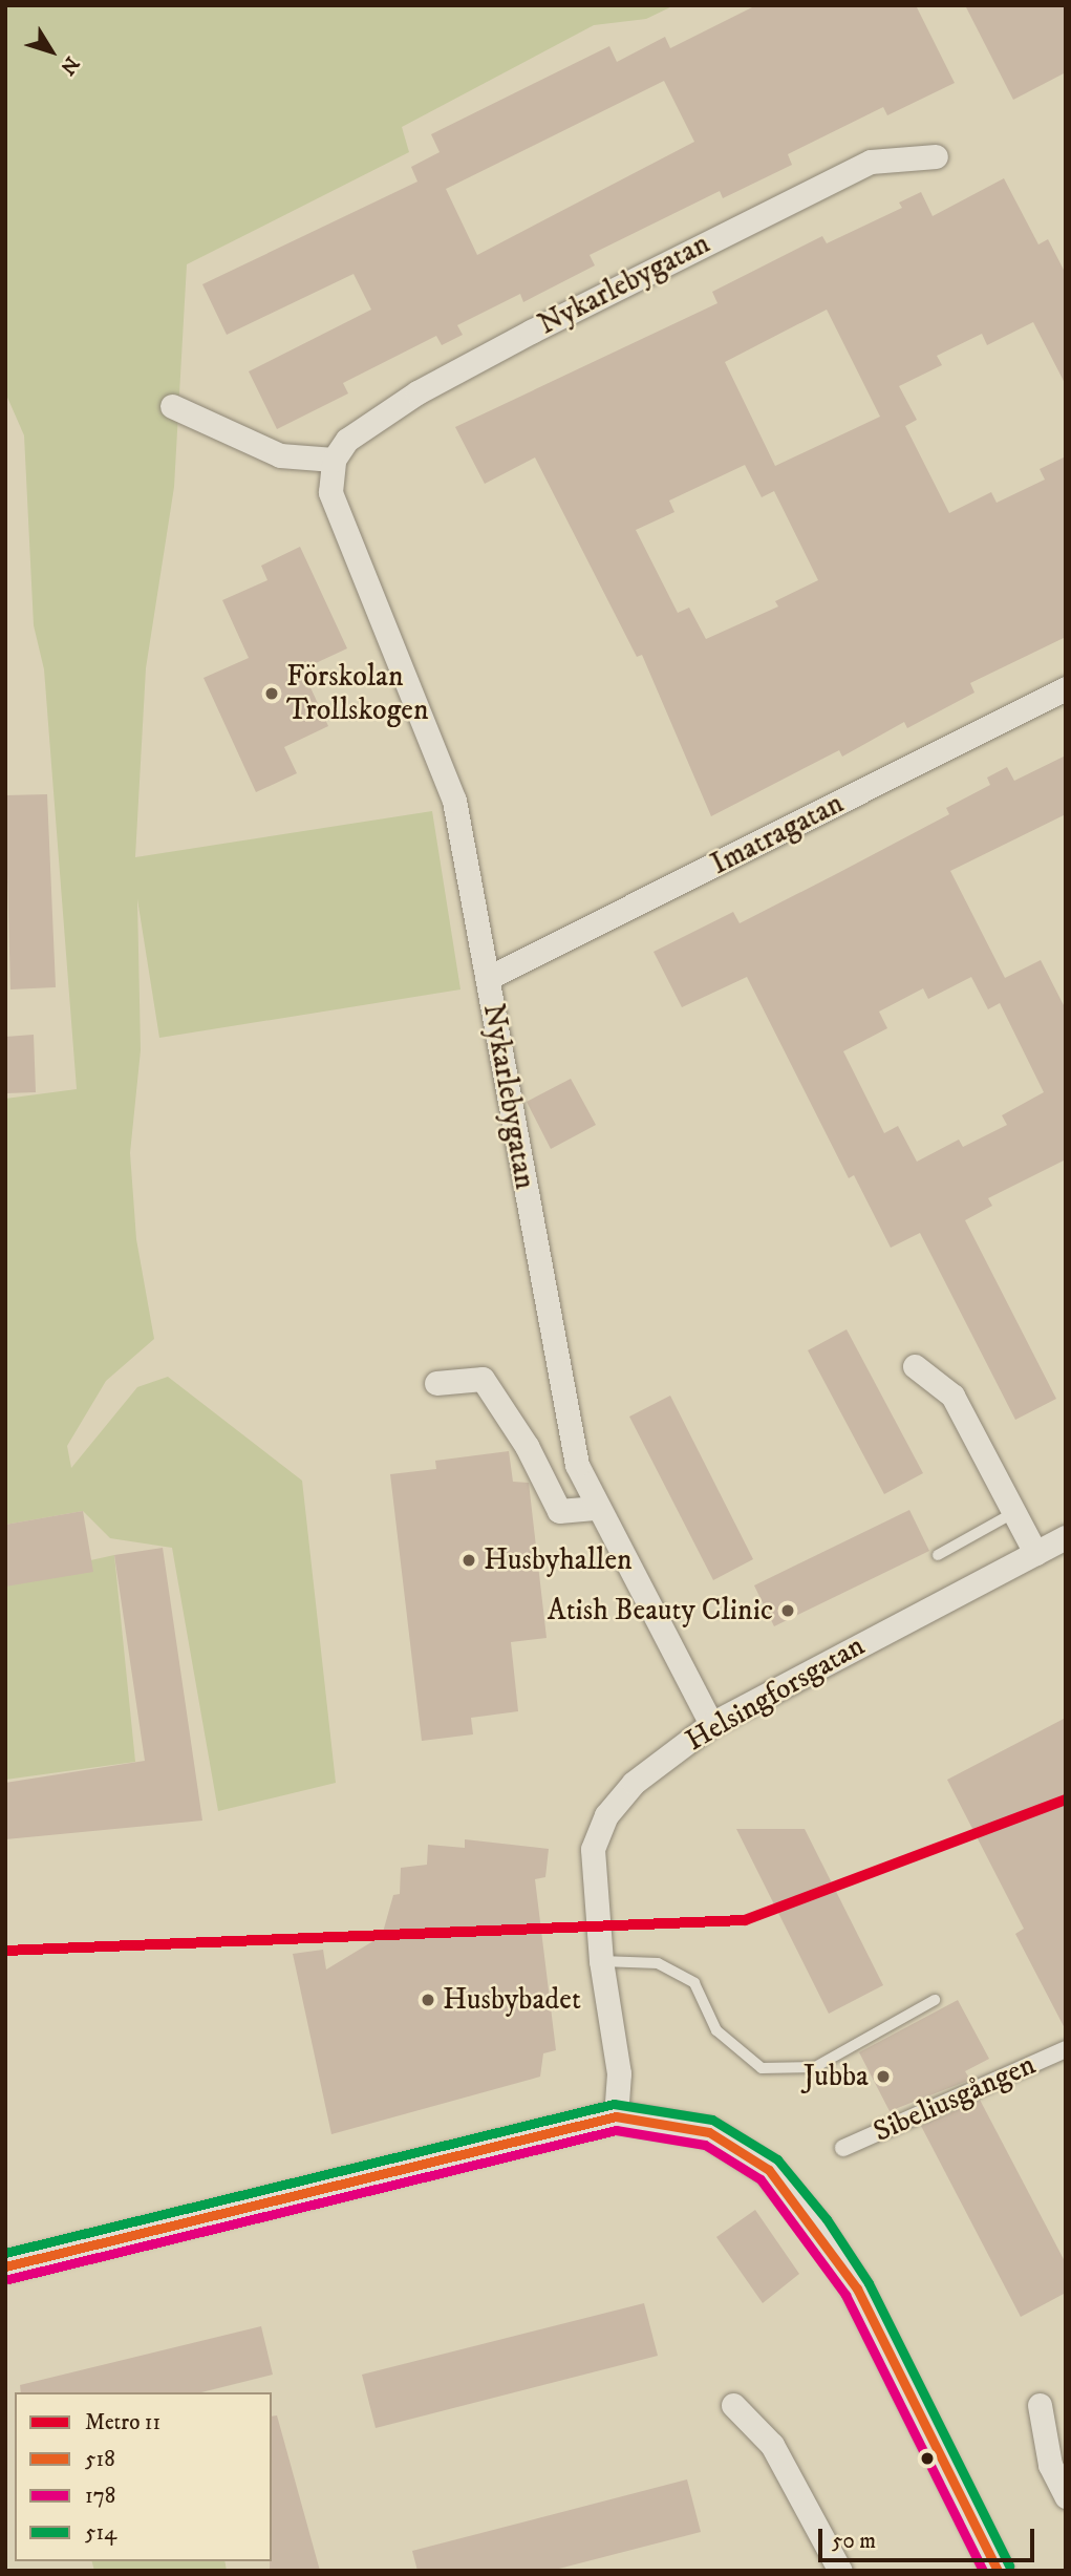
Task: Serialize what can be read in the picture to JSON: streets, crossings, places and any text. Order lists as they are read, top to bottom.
{
  "streets": {
    "street": [
      "Nykarlebygatan",
      "Imatragatan",
      "Helsingforsgatan",
      "Sibeliusgången"
    ]
  },
  "crossings": [
    ["Nykarlebygatan", "Imatragatan"],
    ["Nykarlebygatan", "Helsingforsgatan"]
  ],
  "places": [
    "Förskolan Trollskogen",
    "Husbyhallen",
    "Atish Beauty Clinic",
    "Husbybadet",
    "Jubba"
  ],
  "lines": [
    "metro line 11",
    "transit line 514",
    "transit line 518",
    "transit line 178"
  ],
  "legend": [
    "Metro 11",
    "518",
    "178",
    "514"
  ],
  "scale_bar": "50 m",
  "north": "bottom right"
}
